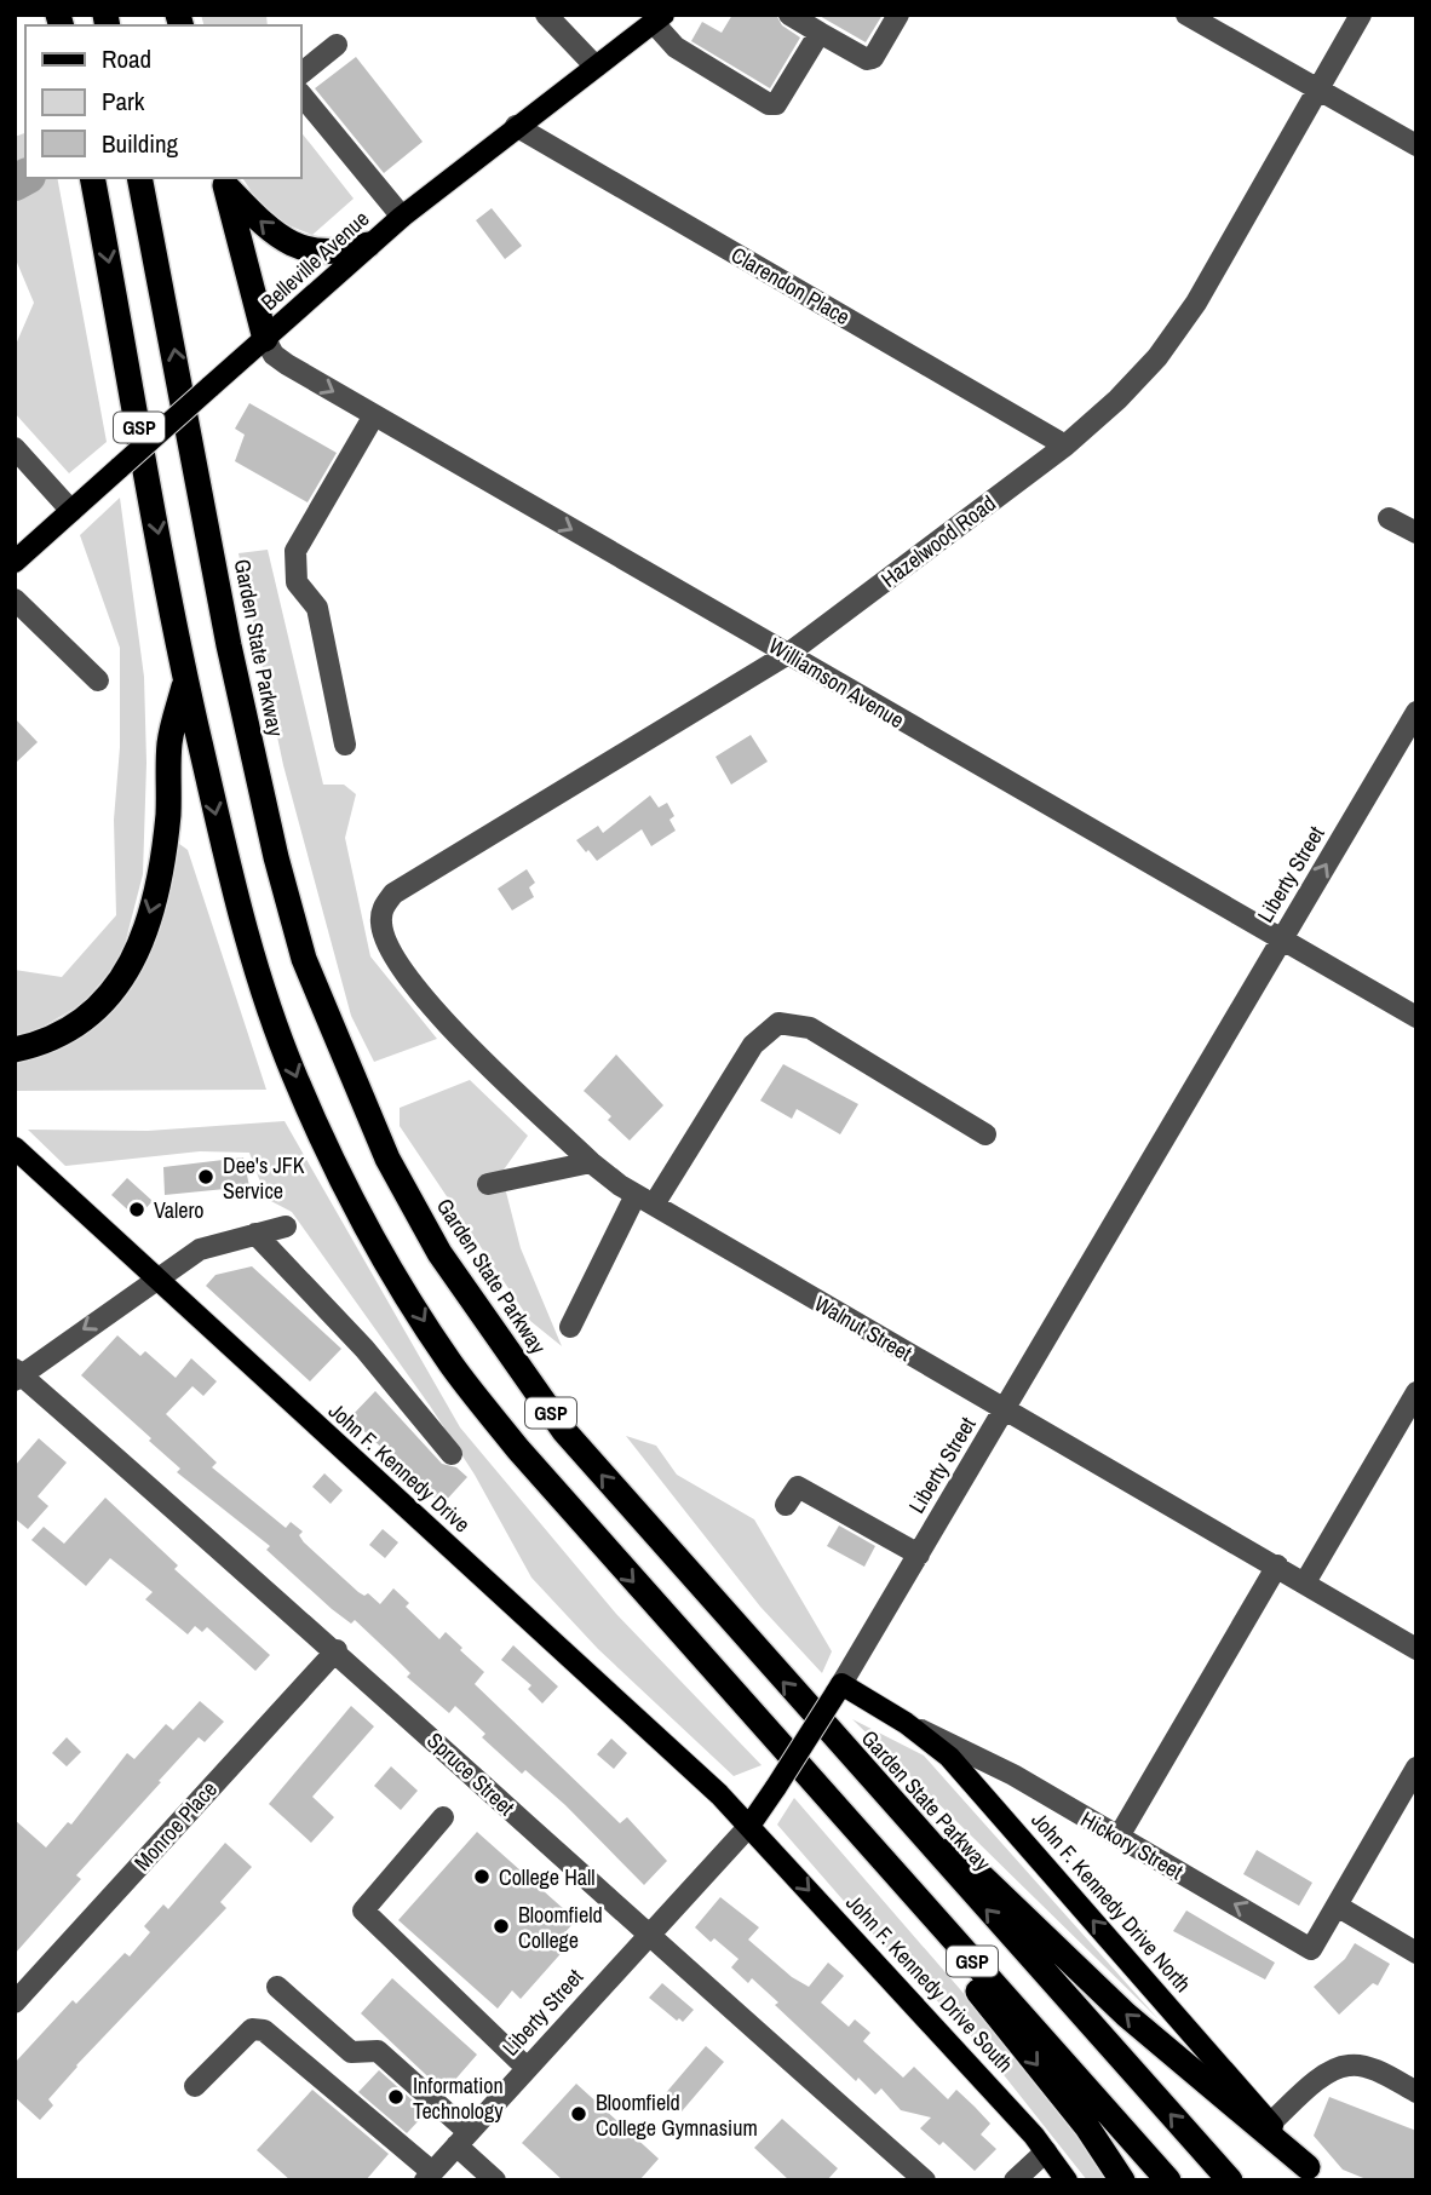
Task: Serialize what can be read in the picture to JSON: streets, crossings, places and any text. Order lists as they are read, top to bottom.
{
  "streets": {
    "highway": ["GSP", "Garden State Parkway"],
    "main road": [
      "Belleville Avenue",
      "Liberty Street",
      "John F. Kennedy Drive",
      "John F. Kennedy Drive North",
      "John F. Kennedy Drive South"
    ],
    "street": [
      "Clarendon Place",
      "Hazelwood Road",
      "Williamson Avenue",
      "Walnut Street",
      "Spruce Street",
      "Monroe Place",
      "Hickory Street"
    ]
  },
  "crossings": [
    ["Belleville Avenue", "Clarendon Place"],
    ["Belleville Avenue", "Williamson Avenue"],
    ["Clarendon Place", "Hazelwood Road"],
    ["Hazelwood Road", "Williamson Avenue"],
    ["Hazelwood Road", "Walnut Street"],
    ["Williamson Avenue", "Liberty Street"],
    ["Liberty Street", "Walnut Street"],
    ["Liberty Street", "John F. Kennedy Drive"],
    ["Liberty Street", "Spruce Street"],
    ["Liberty Street", "John F. Kennedy Drive North"],
    ["Liberty Street", "John F. Kennedy Drive South"],
    ["John F. Kennedy Drive", "John F. Kennedy Drive South"],
    ["Spruce Street", "Monroe Place"],
    ["Hickory Street", "John F. Kennedy Drive North"]
  ],
  "one_way": ["Williamson Avenue", "John F. Kennedy Drive North", "John F. Kennedy Drive South"],
  "places": [
    "Dee's JFK Service",
    "Valero",
    "College Hall",
    "Bloomfield College",
    "Information Technology",
    "Bloomfield College Gymnasium"
  ],
  "legend": ["Road", "Park", "Building"]
}
